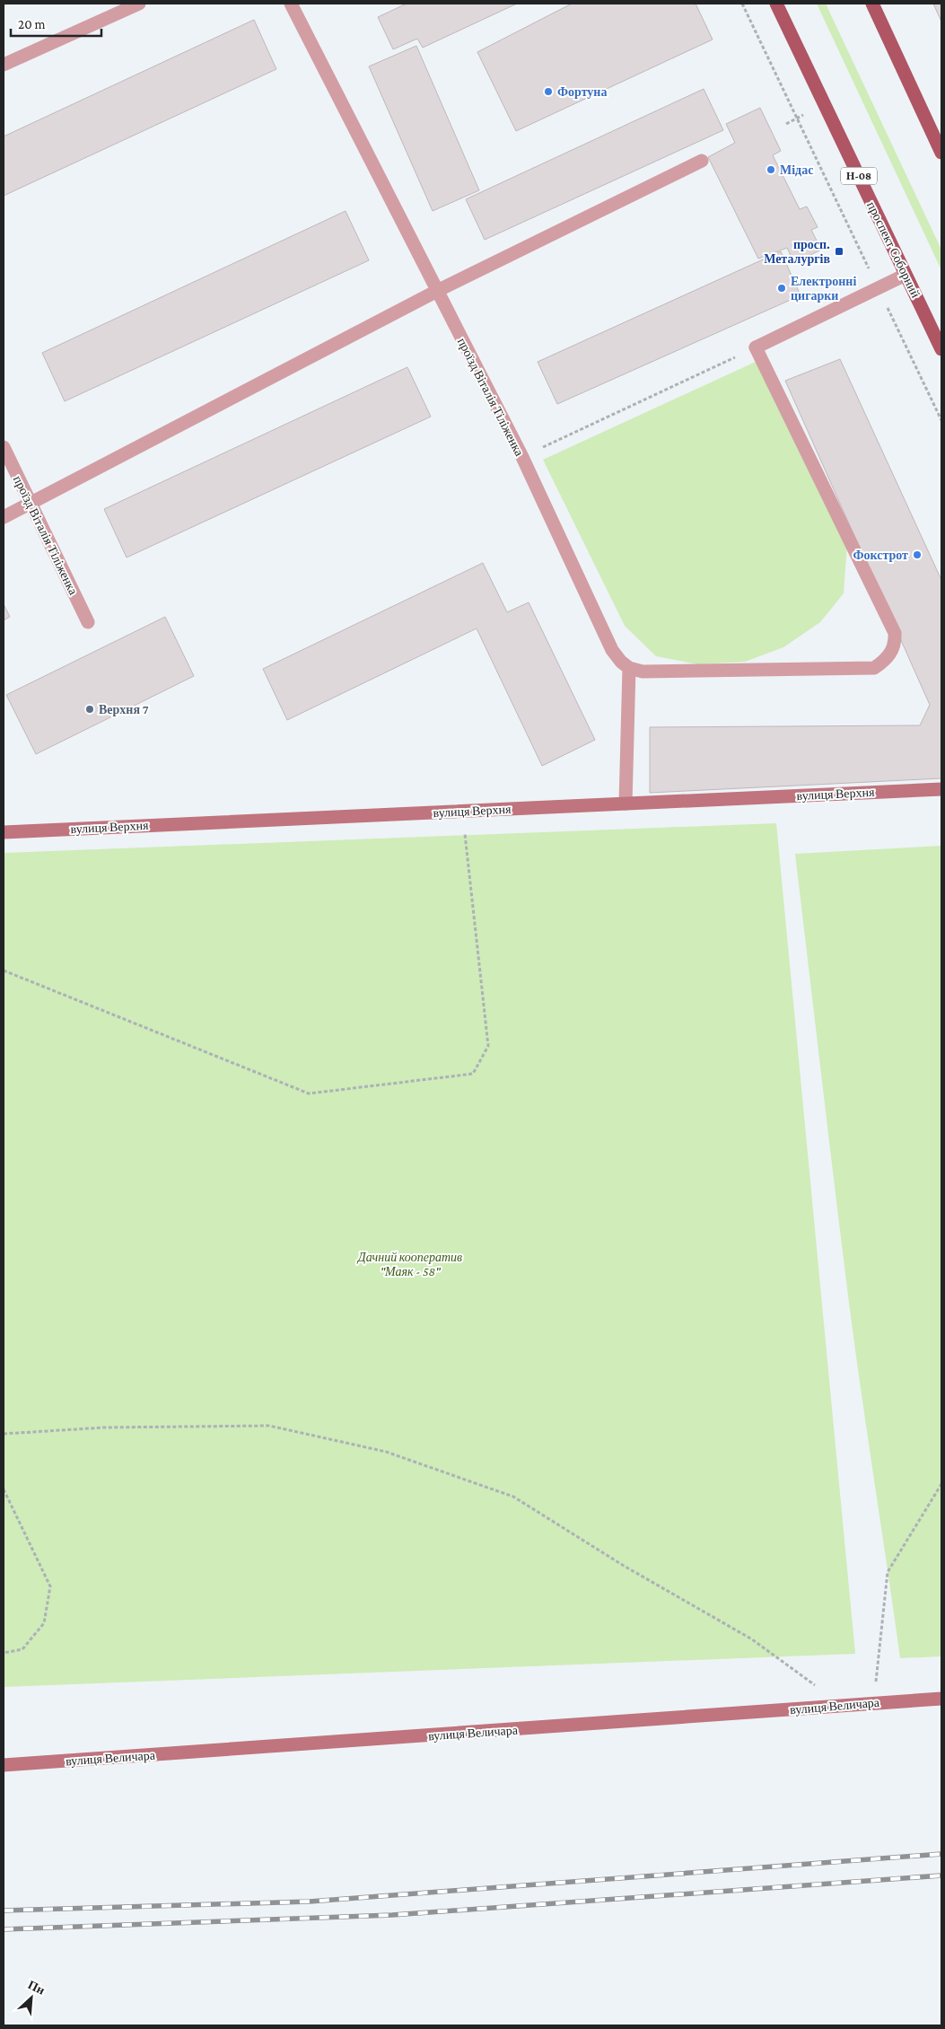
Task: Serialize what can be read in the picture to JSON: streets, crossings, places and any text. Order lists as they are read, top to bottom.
{
  "streets": {
    "main road": ["Н-08", "проспект Соборний"],
    "street": ["проїзд Віталія Тіліженка", "вулиця Верхня", "вулиця Величара"]
  },
  "parks": ["Дачний кооператив \"Маяк - 58\""],
  "places": {
    "other": [
      "Фортуна",
      "Мідас",
      "Електронні цигарки",
      "Фокстрот",
      "Верхня 7"
    ],
    "transit": ["просп. Металургів"]
  },
  "scale_bar": "20 m",
  "north": "top right"
}
